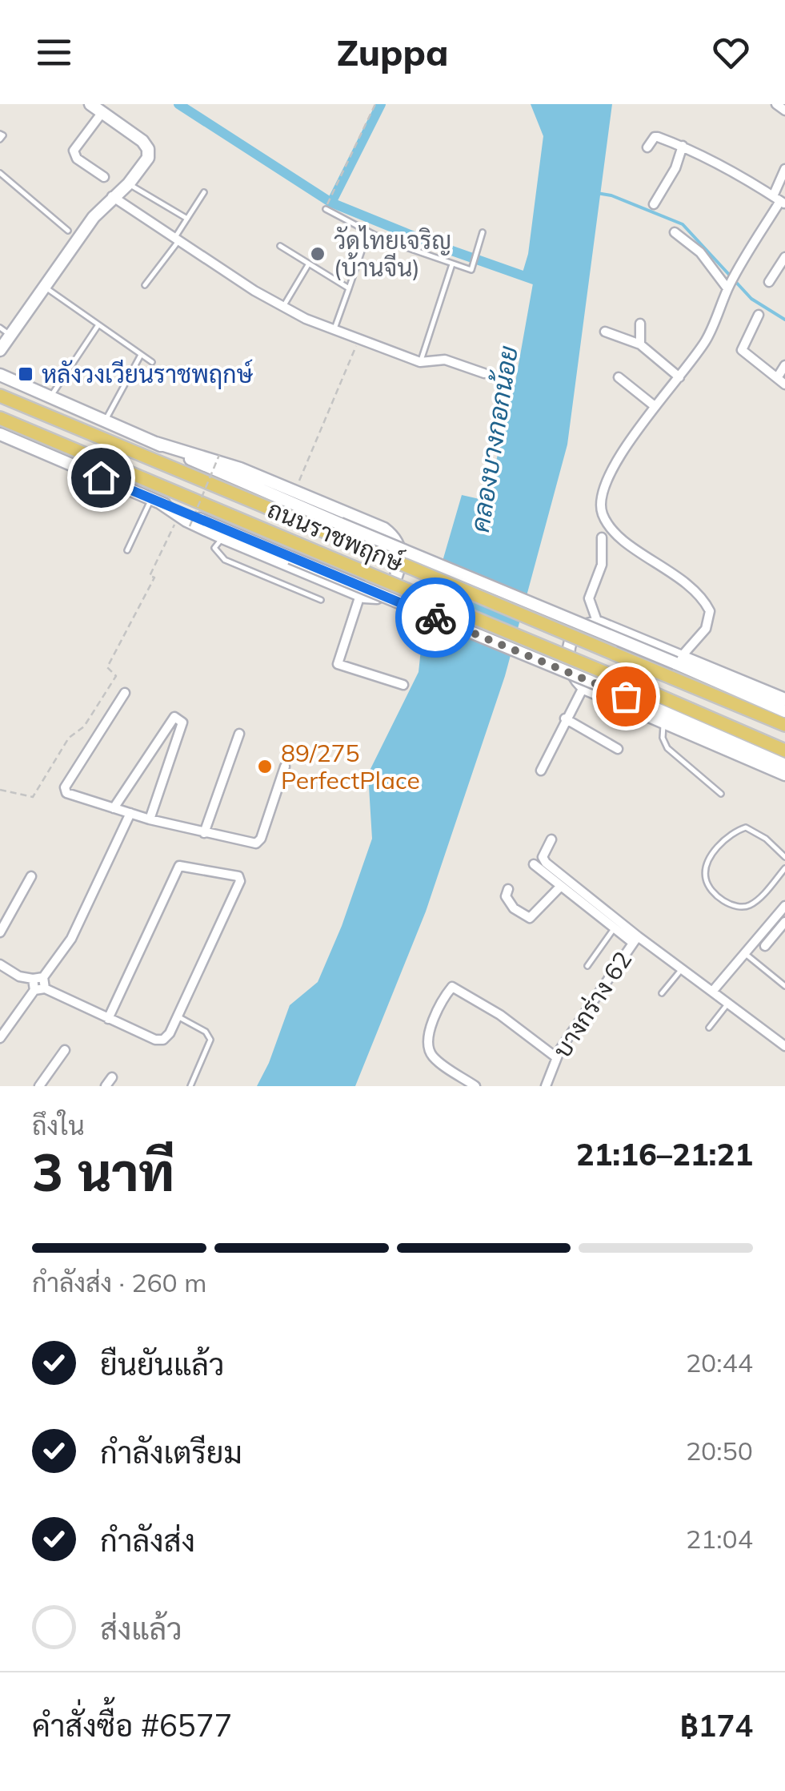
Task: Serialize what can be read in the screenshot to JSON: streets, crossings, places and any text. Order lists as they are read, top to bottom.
{
  "streets": {
    "main road": ["ถนนราชพฤกษ์"],
    "street": ["บางกร่าง 62"]
  },
  "water": ["คลองบางกอกน้อย"],
  "places": {
    "other": ["วัดไทยเจริญ (บ้านจีน)", "89/275 PerfectPlace"],
    "transit": ["หลังวงเวียนราชพฤกษ์"]
  },
  "page": {
    "header": "Zuppa",
    "heading": ["3 นาที", "ถึงใน", "21:16–21:21"],
    "panel": ["คำสั่งซื้อ #6577", "฿174"],
    "bar": "กำลังส่ง · 260 m",
    "list": [
      ["ยืนยันแล้ว", "20:44"],
      ["กำลังเตรียม", "20:50"],
      ["กำลังส่ง", "21:04"],
      "ส่งแล้ว"
    ]
  }
}
